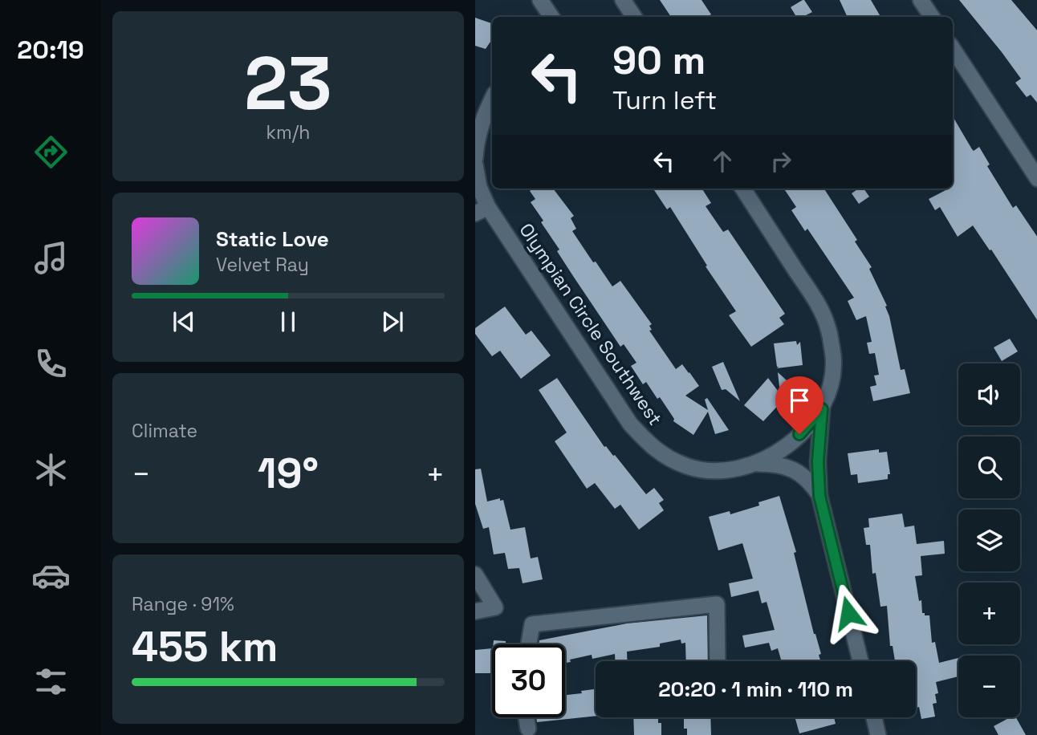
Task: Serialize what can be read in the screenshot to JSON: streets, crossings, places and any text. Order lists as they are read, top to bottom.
{
  "streets": {
    "street": ["Olympian Circle Southwest"]
  },
  "page": {
    "tabs": "20:19",
    "tile": [
      ["23", "km/h"],
      "Climate",
      ["Range · 91%", "455 km"]
    ],
    "turn": ["90 m", "Turn left"],
    "song": ["Static Love", "Velvet Ray"],
    "map_buttons": ["+", "−"],
    "heat": ["−", "19°", "+"],
    "limit": "30",
    "trip": "20:20 · 1 min · 110 m"
  }
}
